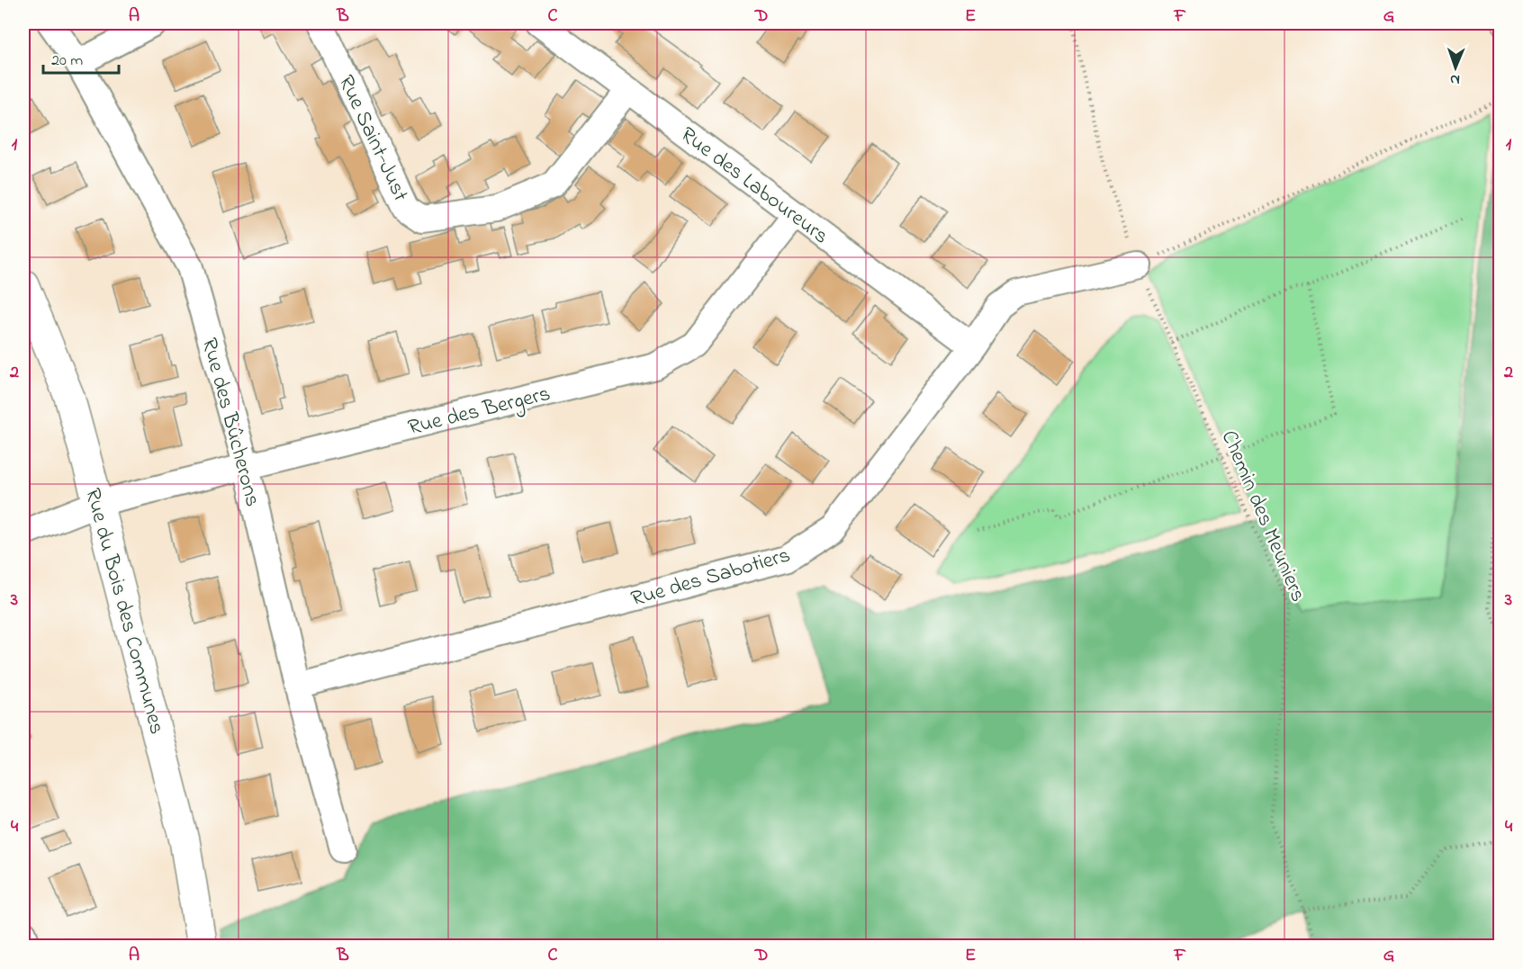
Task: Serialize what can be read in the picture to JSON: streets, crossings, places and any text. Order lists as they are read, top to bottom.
{
  "streets": {
    "street": [
      "Rue Saint-Just",
      "Rue des Laboureurs",
      "Rue des Bergers",
      "Rue des Bûcherons",
      "Rue des Sabotiers",
      "Rue du Bois des Communes"
    ],
    "path": ["Chemin des Meuniers"]
  },
  "crossings": [
    ["Rue Saint-Just", "Rue des Laboureurs"],
    ["Rue des Laboureurs", "Rue des Bergers"],
    ["Rue des Laboureurs", "Rue des Sabotiers"],
    ["Rue des Bergers", "Rue des Bûcherons"],
    ["Rue des Bergers", "Rue du Bois des Communes"],
    ["Rue des Bûcherons", "Rue des Sabotiers"],
    ["Chemin des Meuniers", "Rue des Sabotiers"]
  ],
  "scale_bar": "20 m",
  "north": "bottom",
  "grid": {
    "columns": [
      "A",
      "B",
      "C",
      "D",
      "E",
      "F",
      "G"
    ],
    "rows": [
      "1",
      "2",
      "3",
      "4"
    ]
  }
}
